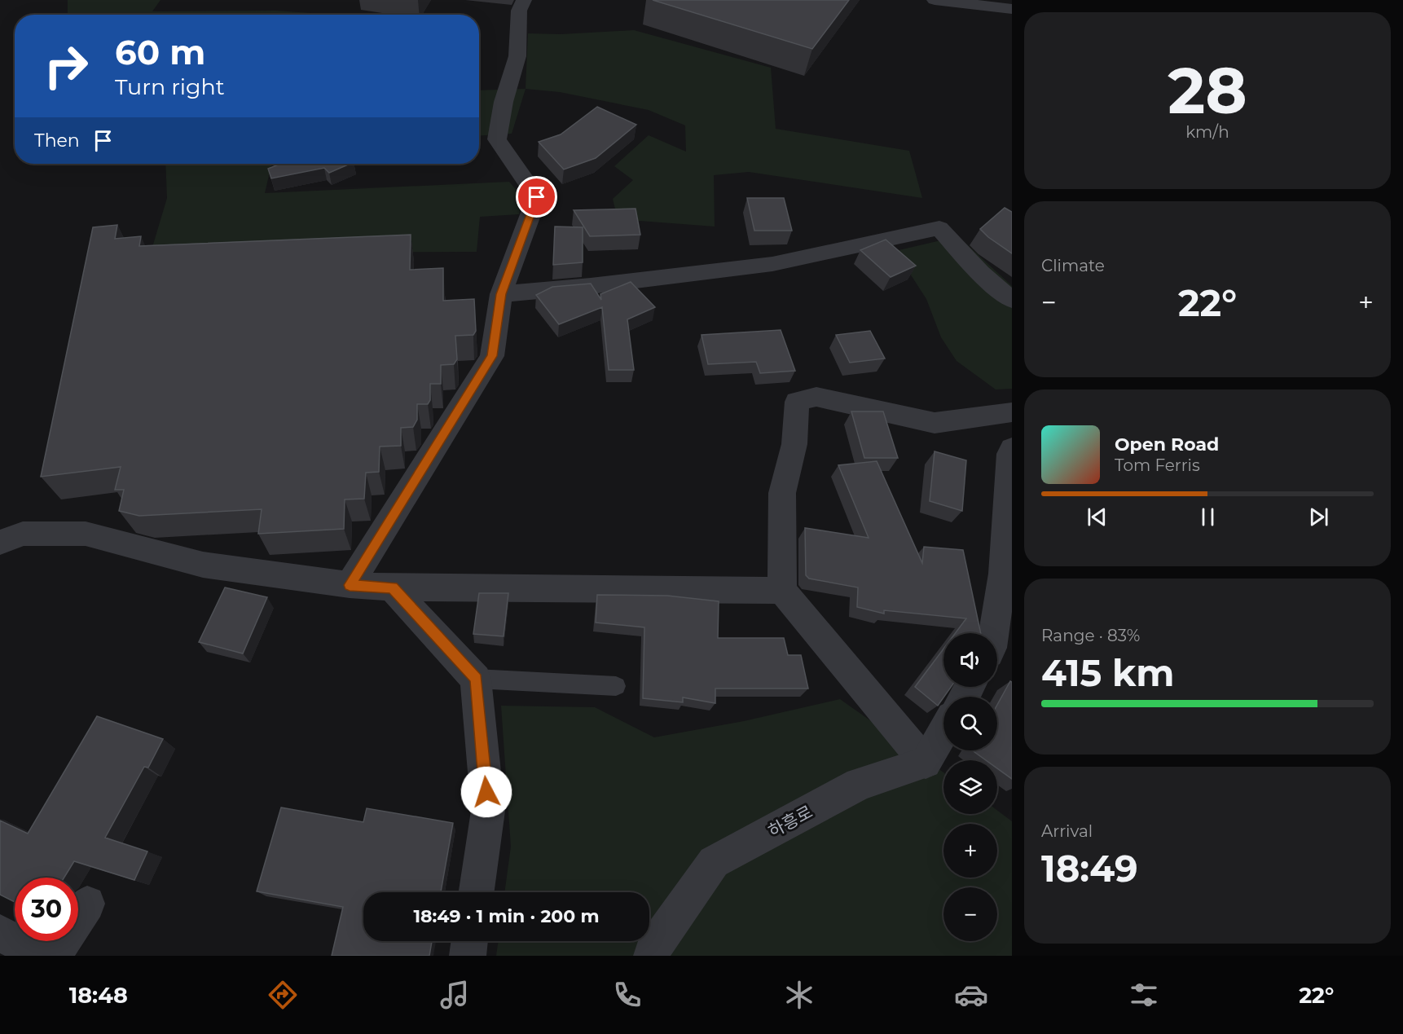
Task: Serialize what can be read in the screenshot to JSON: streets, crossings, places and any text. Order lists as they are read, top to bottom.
{
  "streets": {
    "street": ["하흥로"]
  },
  "page": {
    "tile": [
      ["28", "km/h"],
      "Climate",
      ["Range · 83%", "415 km"],
      ["Arrival", "18:49"]
    ],
    "turn": ["60 m", "Turn right"],
    "then": "Then",
    "heat": ["−", "22°", "+"],
    "song": ["Open Road", "Tom Ferris"],
    "map_buttons": ["+", "−"],
    "limit": "30",
    "trip": "18:49 · 1 min · 200 m",
    "tabs": ["18:48", "22°"]
  }
}
